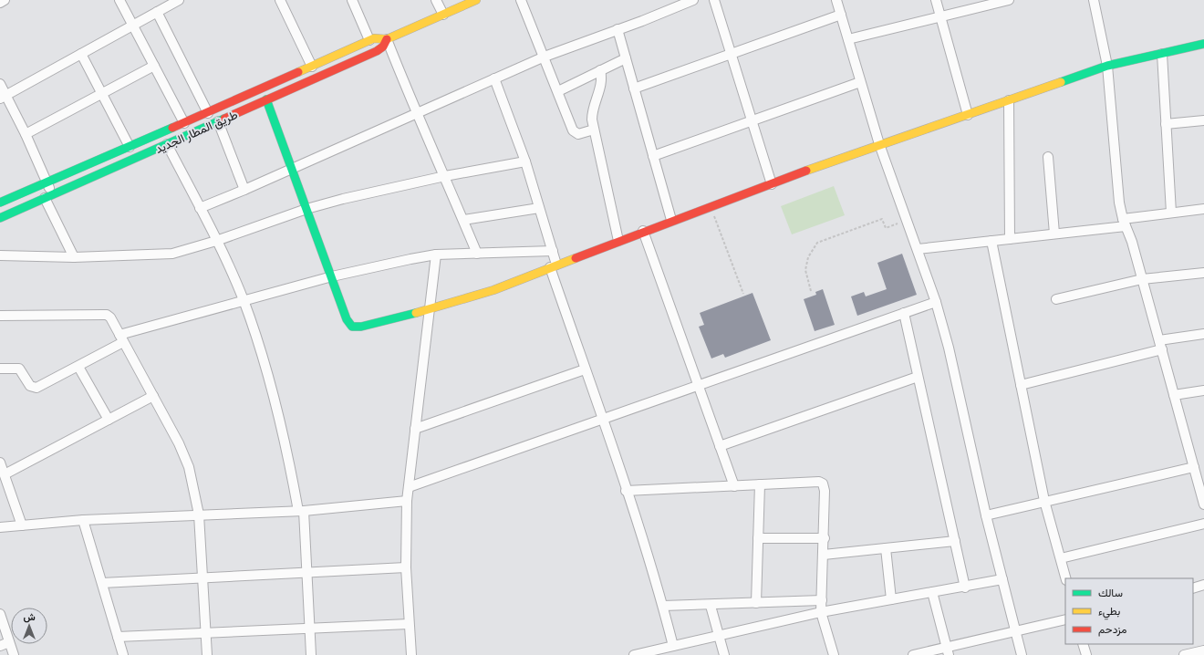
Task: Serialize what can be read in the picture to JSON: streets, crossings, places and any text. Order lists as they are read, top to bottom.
{
  "streets": {
    "street": ["طريق المطار الجديد"]
  },
  "legend": ["سالك", "بطيء", "مزدحم"],
  "north": "top"
}
